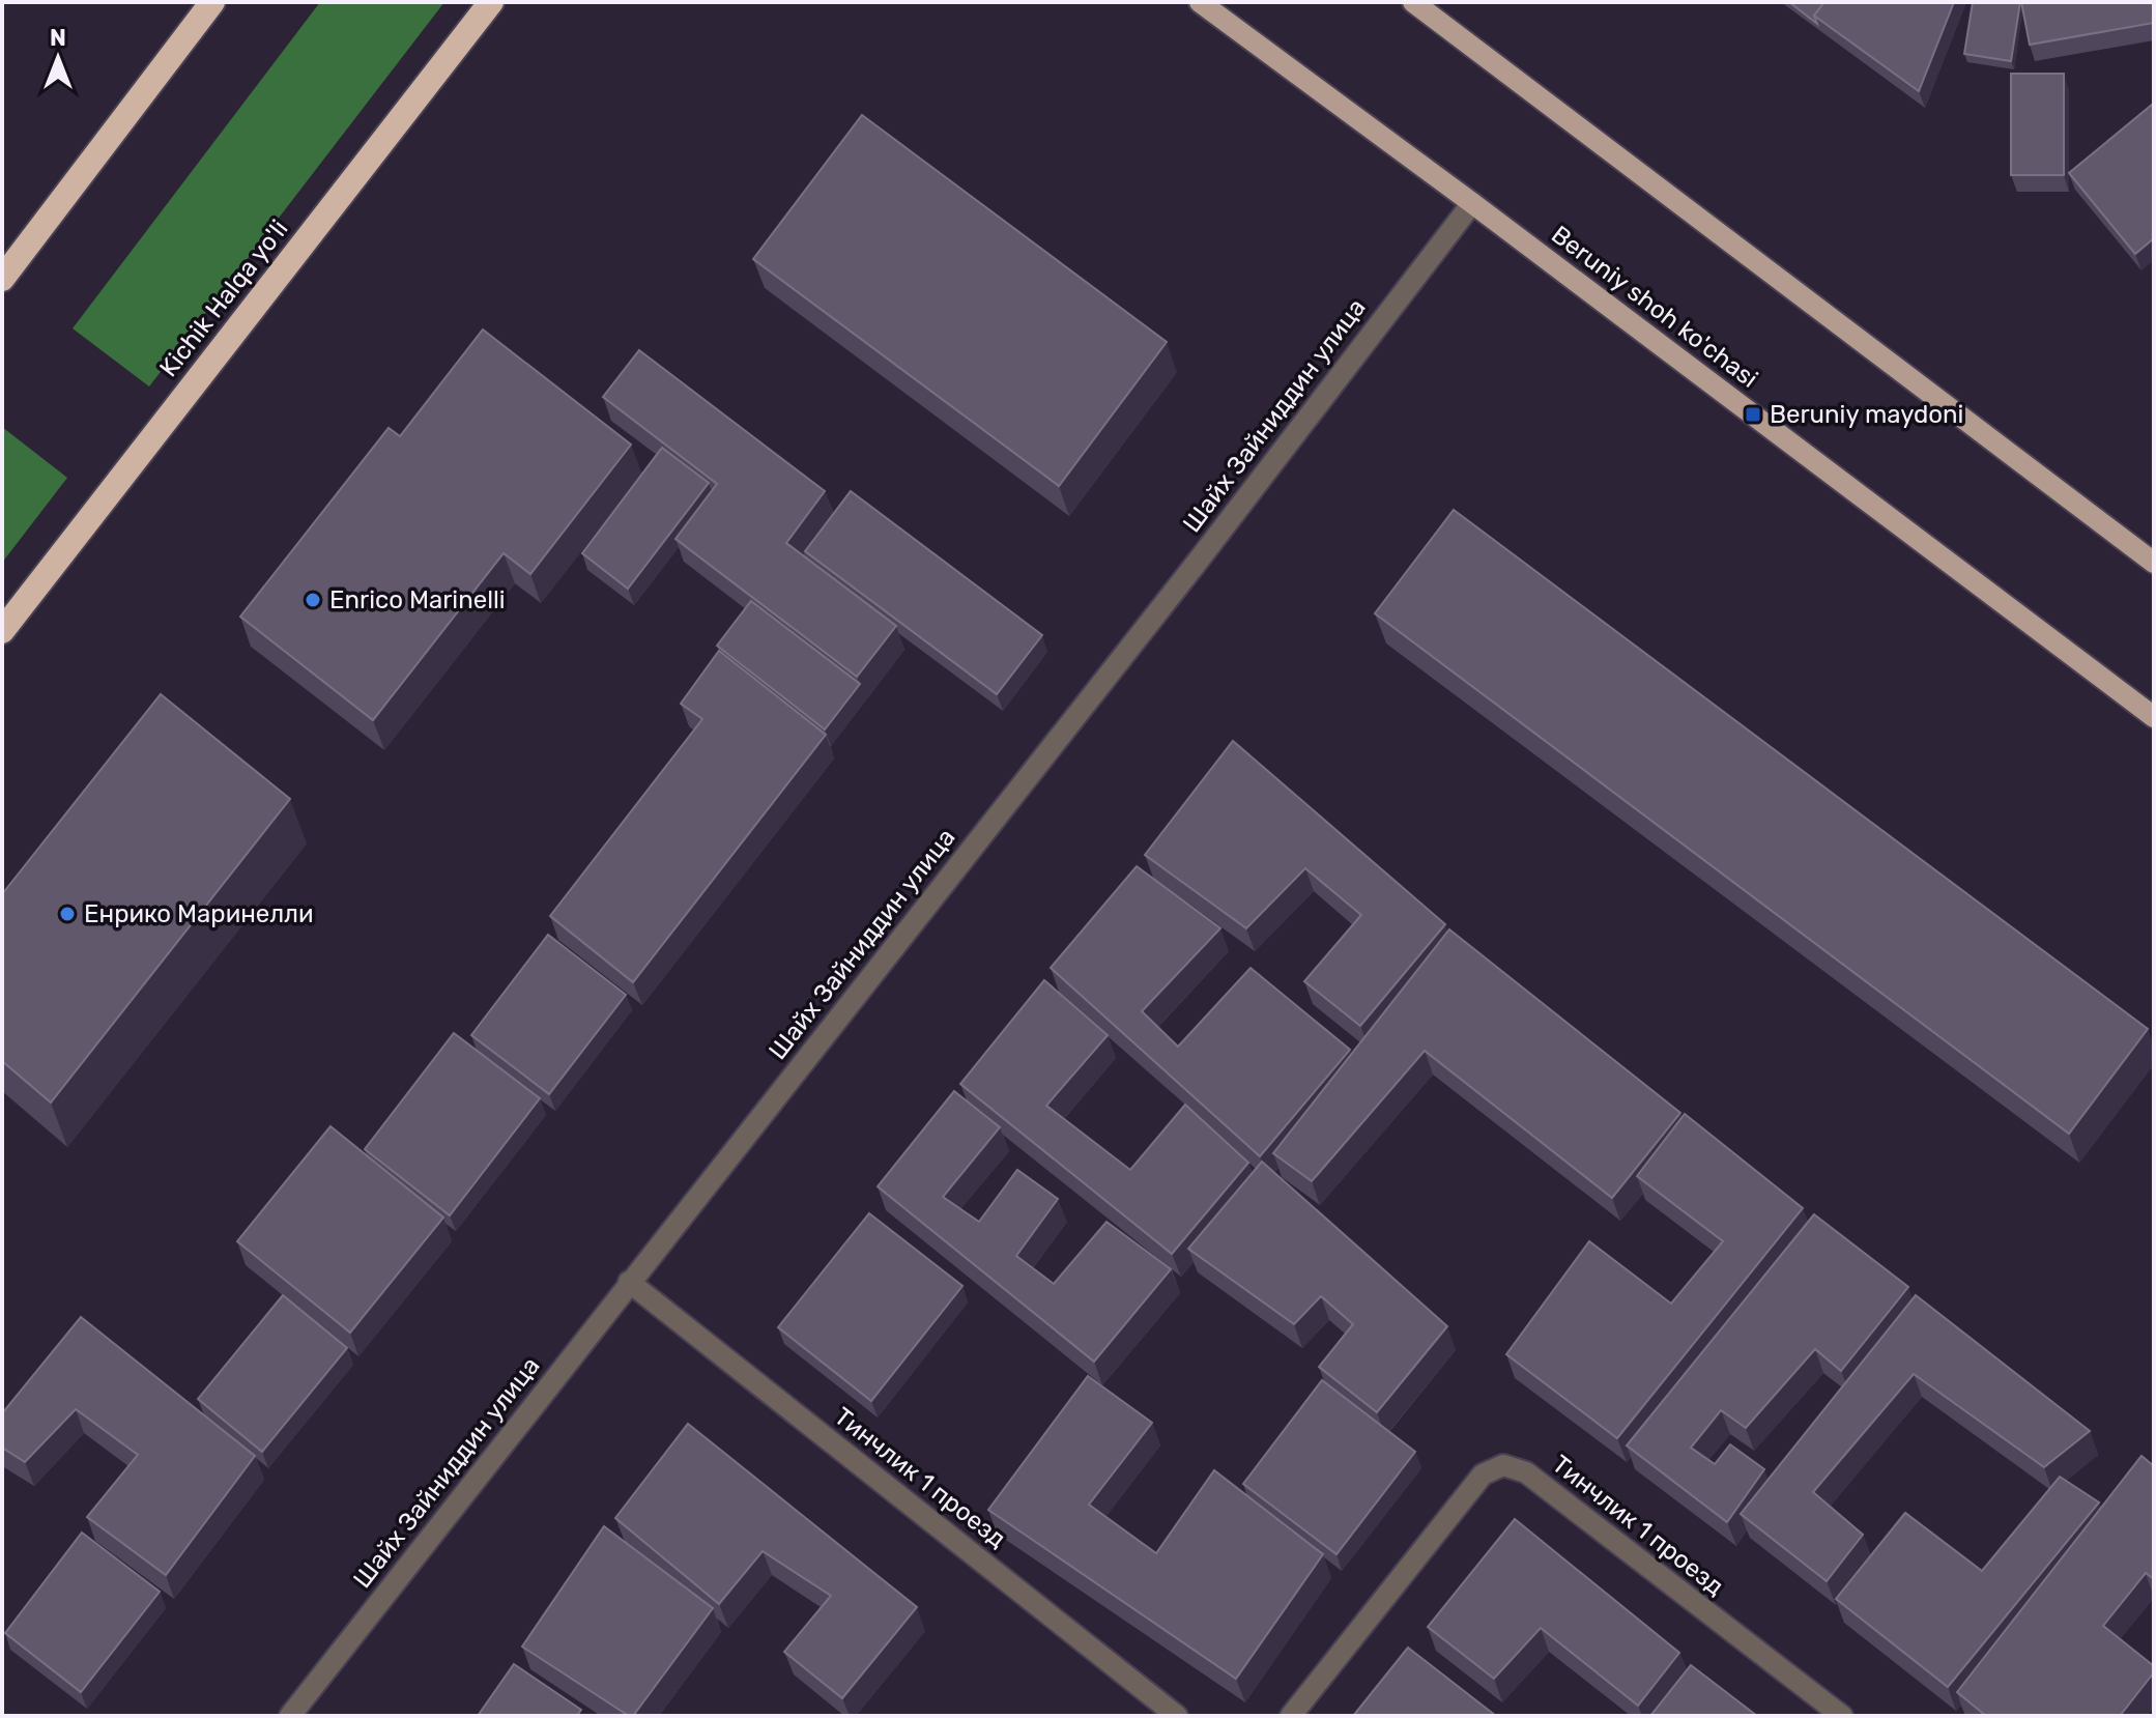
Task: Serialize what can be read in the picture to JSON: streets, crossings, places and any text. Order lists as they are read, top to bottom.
{
  "streets": {
    "highway": ["Kichik Halqa yo'li"],
    "main road": ["Beruniy shoh ko'chasi"],
    "street": ["Шайх Зайниддин улица", "Тинчлик 1 проезд"]
  },
  "crossings": [
    ["Beruniy shoh ko'chasi", "Шайх Зайниддин улица"],
    ["Шайх Зайниддин улица", "Тинчлик 1 проезд"]
  ],
  "places": {
    "transit": ["Beruniy maydoni"],
    "other": ["Enrico Marinelli", "Енрико Маринелли"]
  },
  "north": "top"
}
